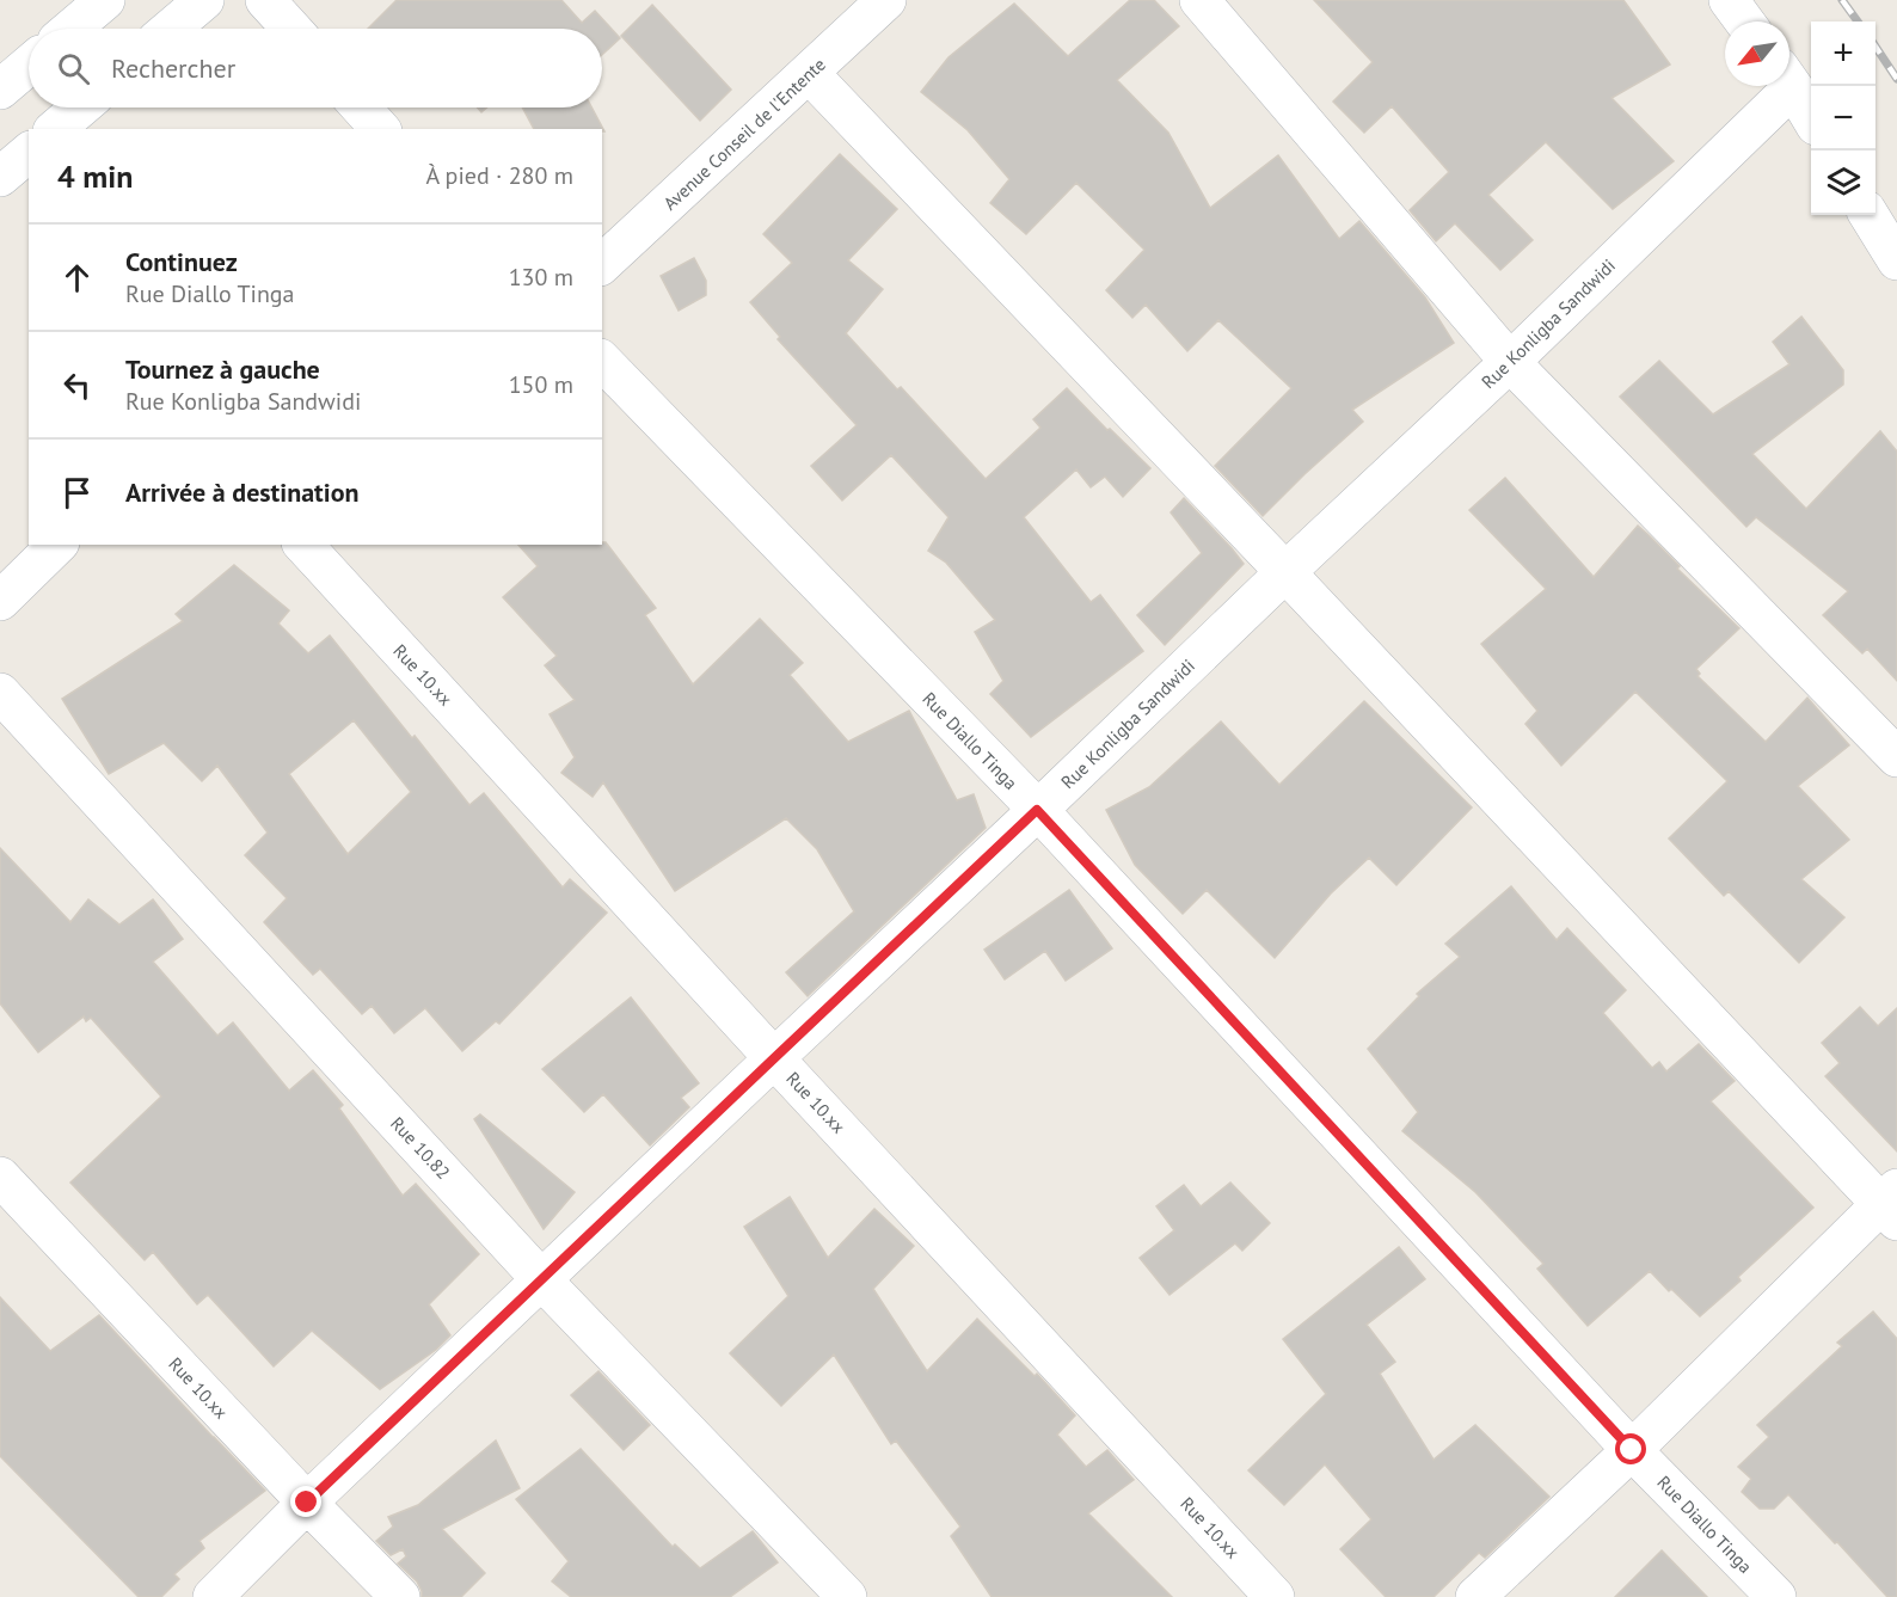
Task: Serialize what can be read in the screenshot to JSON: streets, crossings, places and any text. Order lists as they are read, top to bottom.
{
  "streets": {
    "street": [
      "Avenue Conseil de l'Entente",
      "Rue Konligba Sandwidi",
      "Rue 10.xx",
      "Rue Diallo Tinga",
      "Rue 10.82"
    ]
  },
  "crossings": [
    ["Rue Konligba Sandwidi", "Rue 10.xx"],
    ["Rue Konligba Sandwidi", "Rue Diallo Tinga"],
    ["Rue Konligba Sandwidi", "Rue 10.82"]
  ],
  "north": "bottom left",
  "page": {
    "map_buttons": ["+", "−"],
    "search": "Rechercher",
    "heading": ["4 min", "À pied · 280 m"],
    "list": [
      ["Continuez", "Rue Diallo Tinga", "130 m"],
      ["Tournez à gauche", "Rue Konligba Sandwidi", "150 m"],
      "Arrivée à destination"
    ]
  }
}
